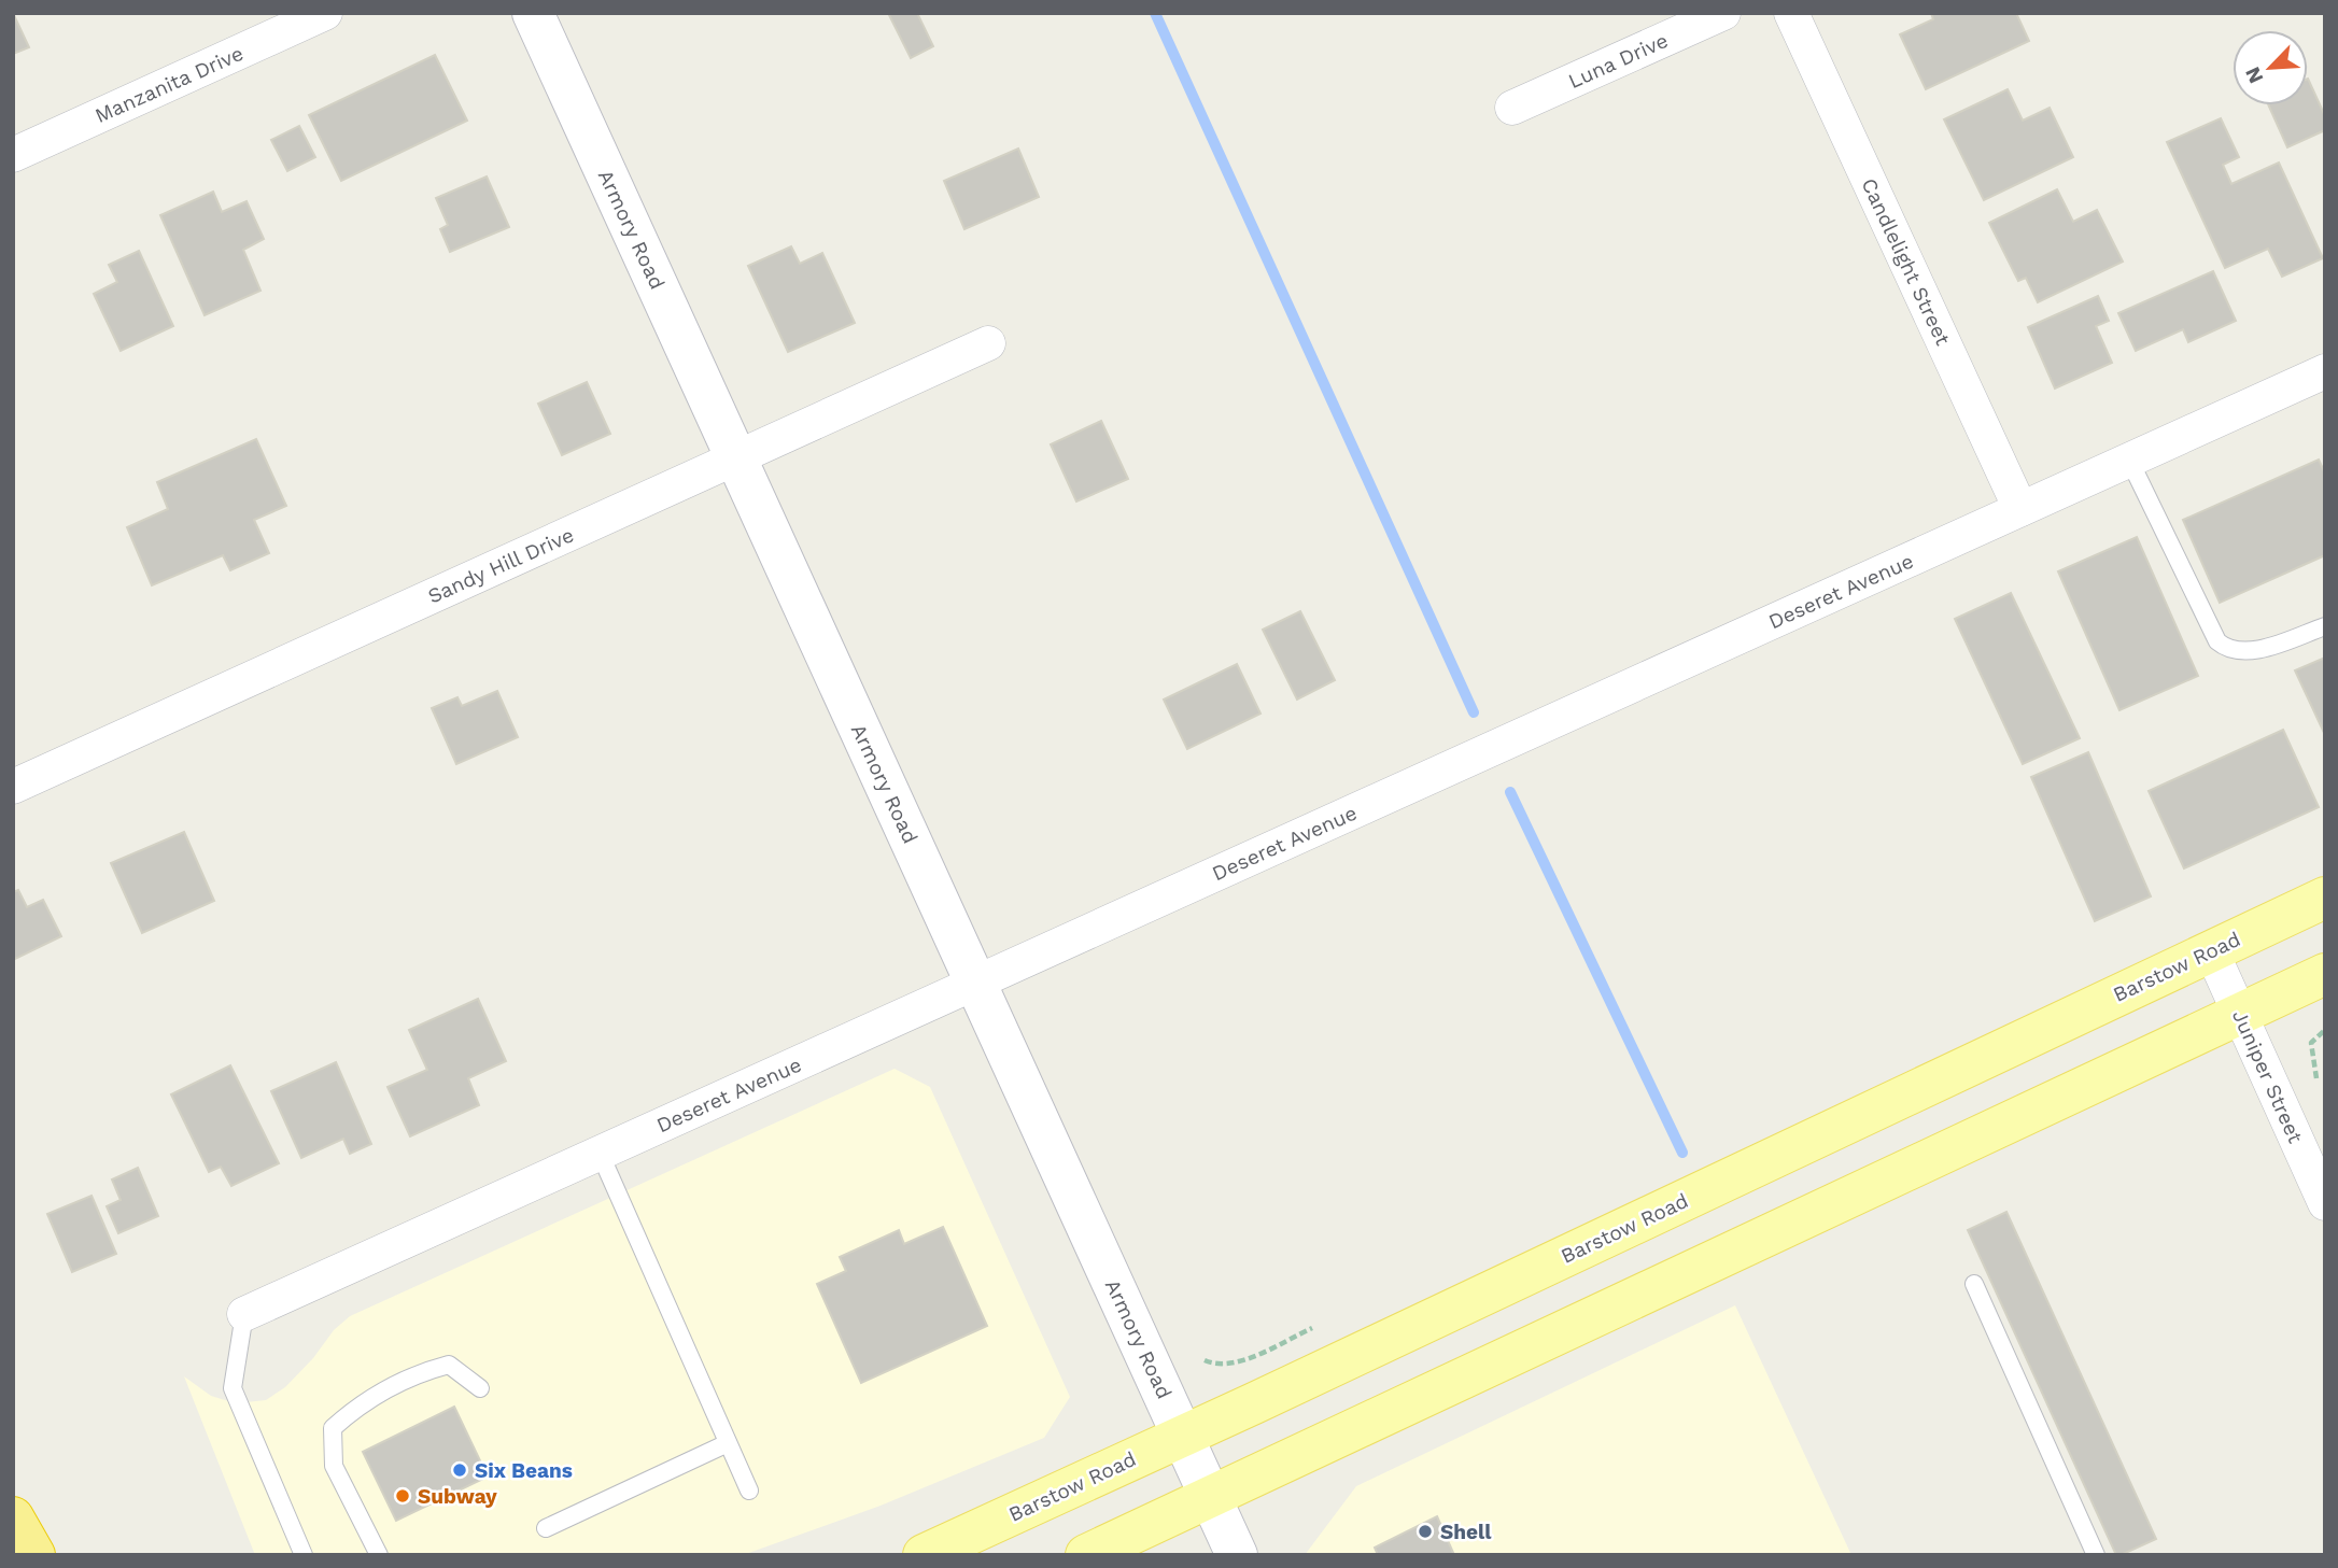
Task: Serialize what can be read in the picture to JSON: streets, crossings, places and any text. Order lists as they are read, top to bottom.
{
  "streets": {
    "main road": ["Armory Road", "Barstow Road"],
    "street": [
      "Luna Drive",
      "Manzanita Drive",
      "Candlelight Street",
      "Sandy Hill Drive",
      "Deseret Avenue",
      "Juniper Street"
    ]
  },
  "crossings": [
    ["Armory Road", "Sandy Hill Drive"],
    ["Armory Road", "Deseret Avenue"],
    ["Armory Road", "Barstow Road"],
    ["Candlelight Street", "Deseret Avenue"],
    ["Barstow Road", "Juniper Street"]
  ],
  "places": ["Six Beans", "Subway", "Shell"],
  "north": "bottom left"
}
